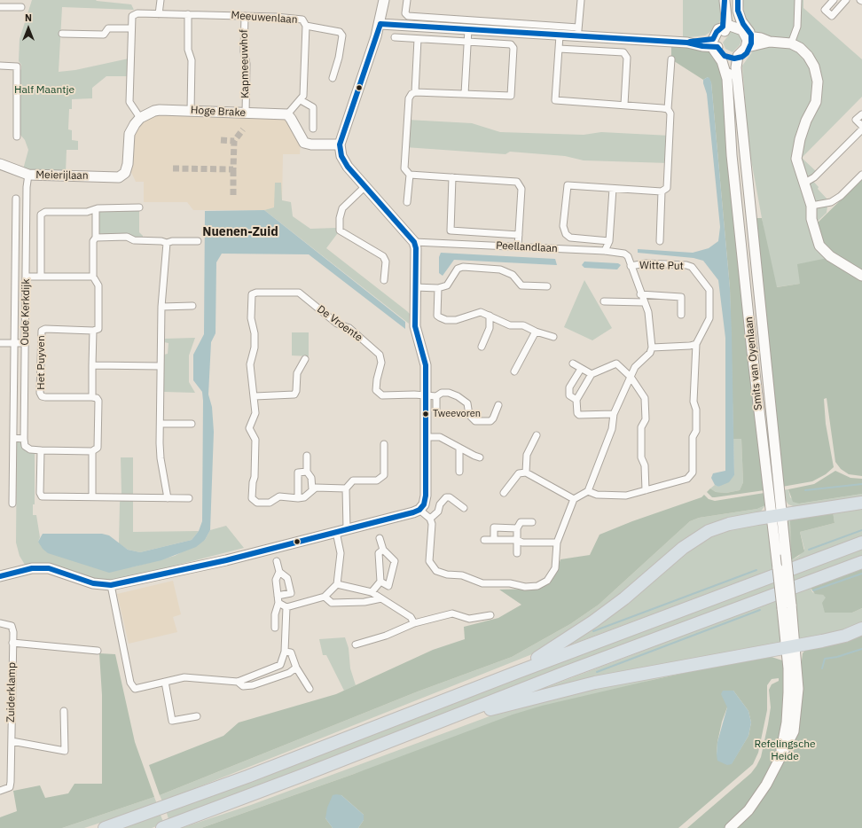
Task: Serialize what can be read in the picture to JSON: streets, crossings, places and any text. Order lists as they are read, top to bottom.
{
  "streets": {
    "street": [
      "Meeuwenlaan",
      "Kapmeeuwhof",
      "Hoge Brake",
      "Meierijlaan",
      "Peellandlaan",
      "Witte Put",
      "Oude Kerkdijk",
      "De Vroente",
      "Het Puyven",
      "Smits van Oyenlaan",
      "Zuiderklamp"
    ]
  },
  "crossings": [
    ["Meeuwenlaan", "Kapmeeuwhof"],
    ["Kapmeeuwhof", "Hoge Brake"],
    ["Hoge Brake", "Meierijlaan"],
    ["Meierijlaan", "Oude Kerkdijk"],
    ["Peellandlaan", "Witte Put"]
  ],
  "districts": ["Nuenen-Zuid"],
  "parks": ["Half Maantje", "Refelingsche Heide"],
  "places": ["Tweevoren"],
  "north": "top"
}
